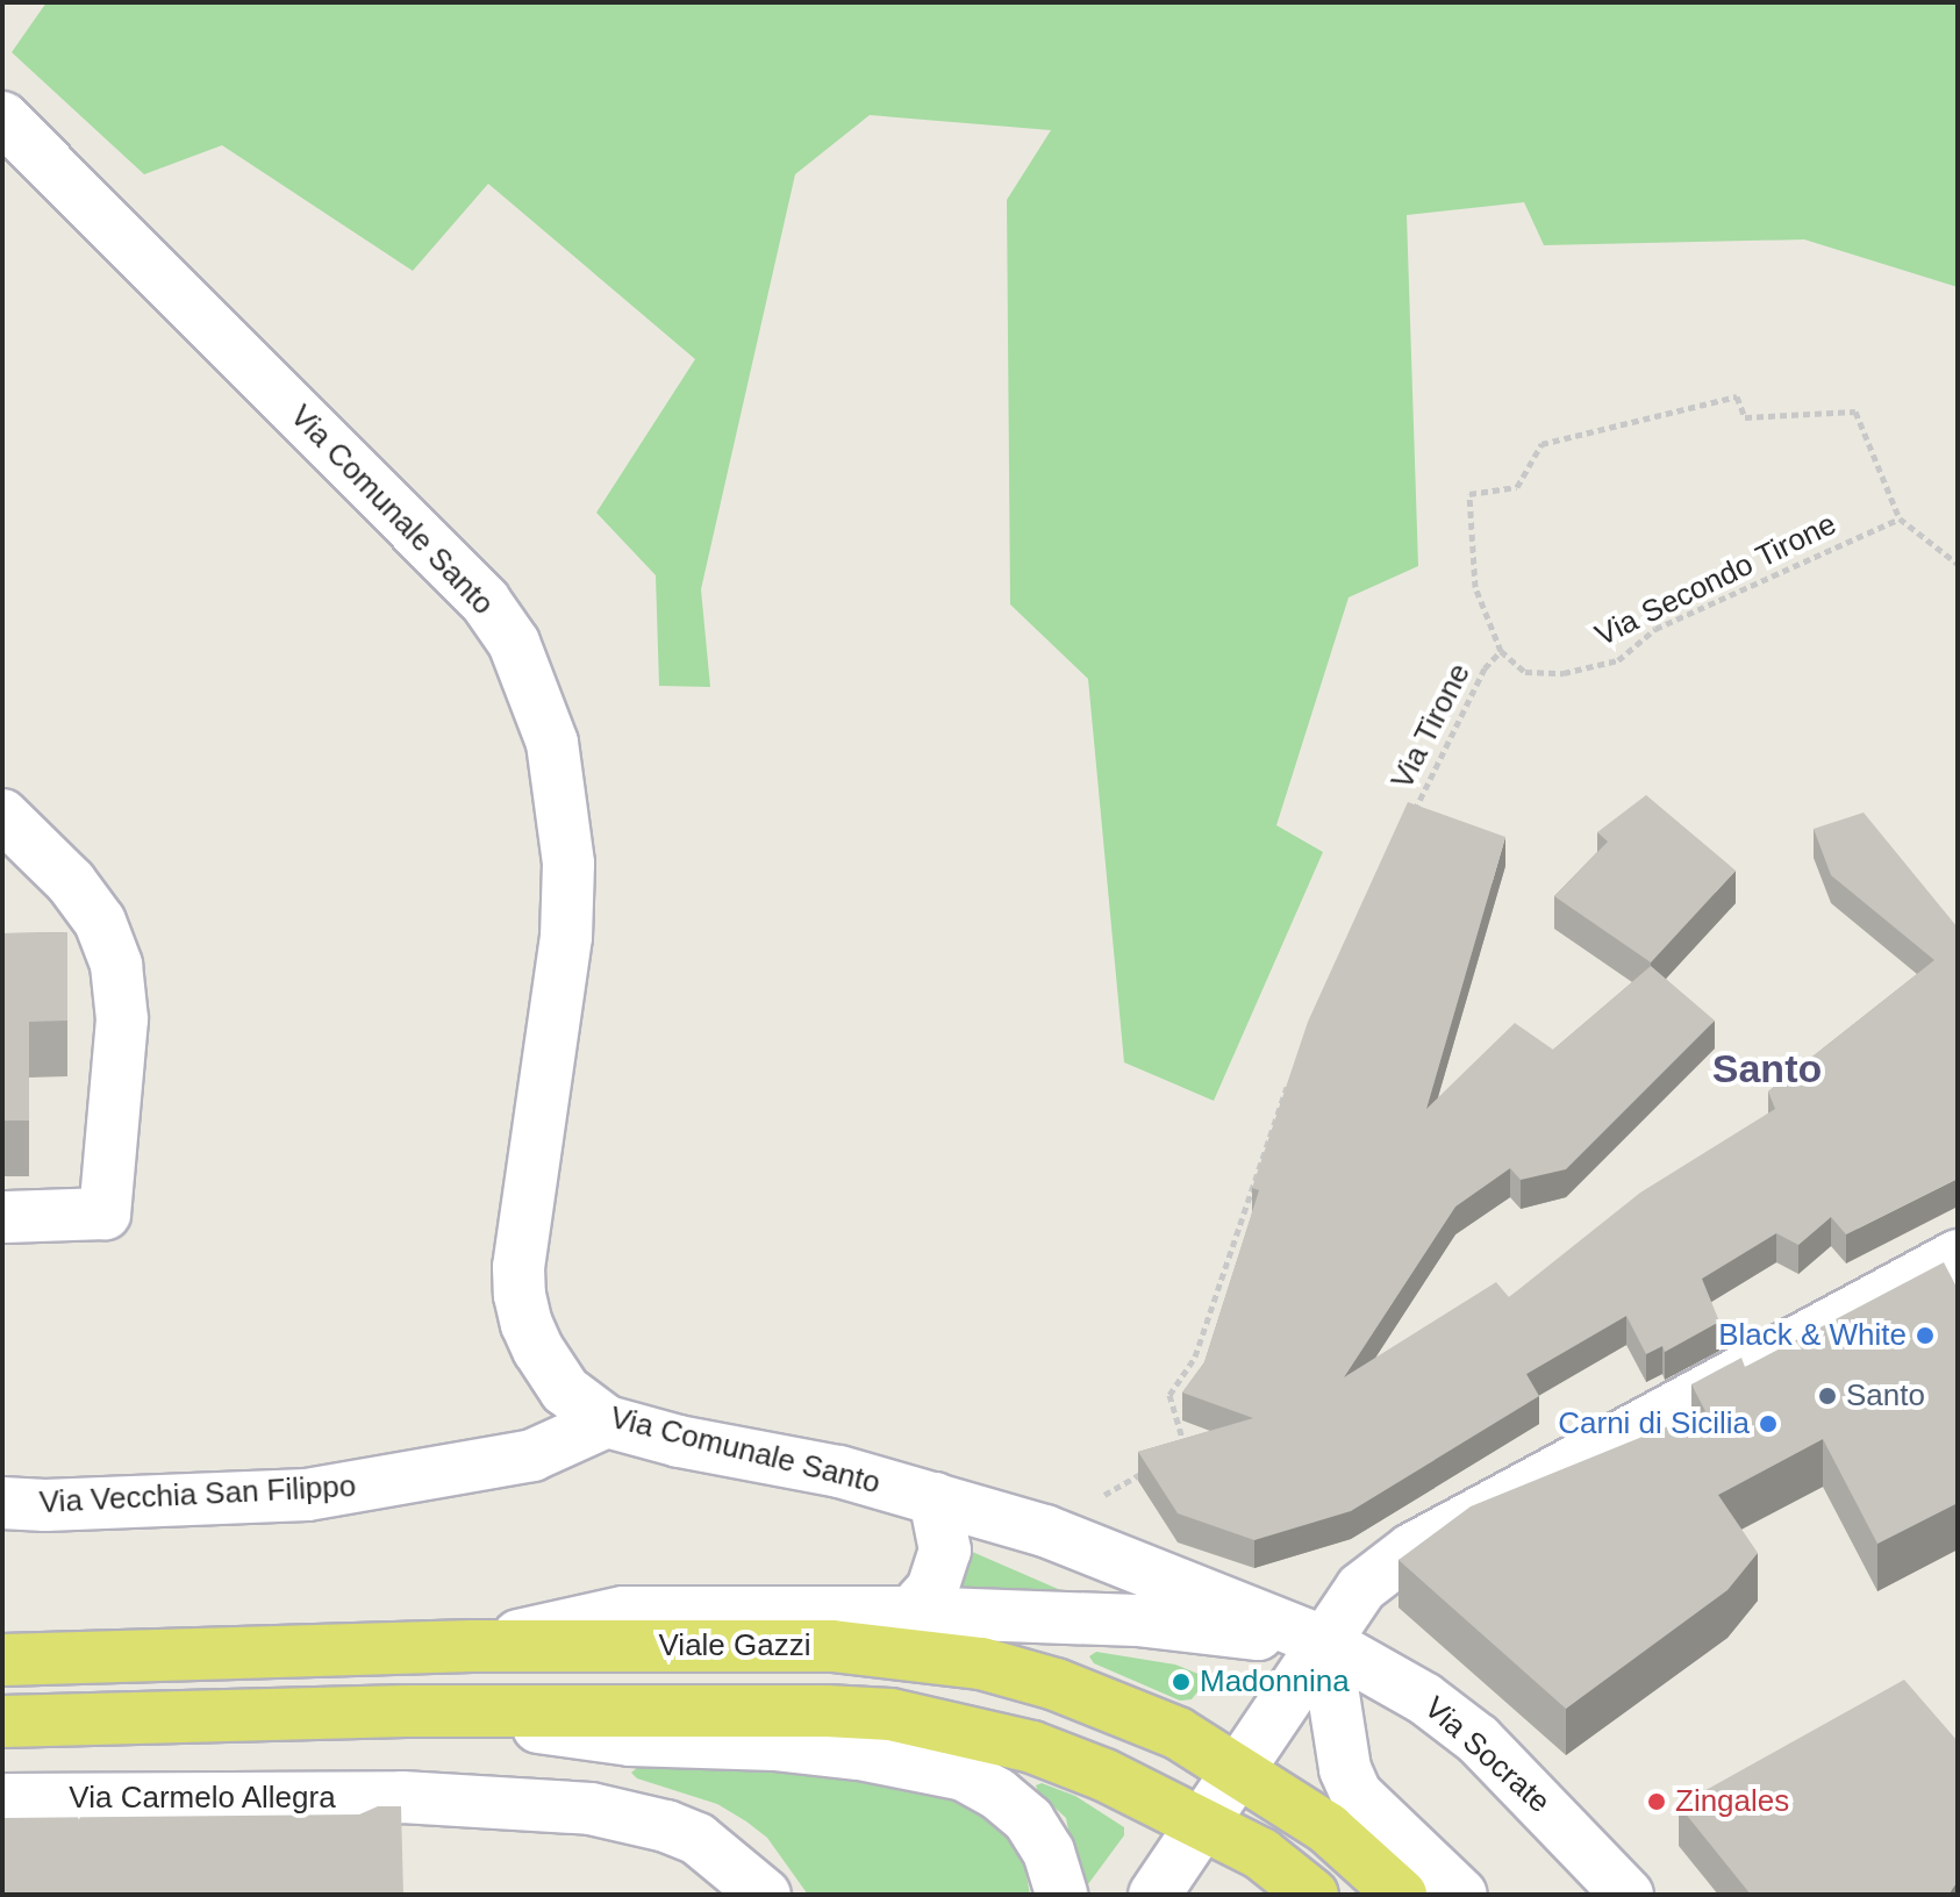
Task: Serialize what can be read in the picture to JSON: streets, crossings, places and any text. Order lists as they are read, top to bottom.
{
  "streets": {
    "main road": ["Viale Gazzi"],
    "street": [
      "Via Comunale Santo",
      "Via Vecchia San Filippo",
      "Via Socrate",
      "Via Carmelo Allegra"
    ],
    "path": ["Via Secondo Tirone", "Via Tirone"]
  },
  "crossings": [
    ["Via Comunale Santo", "Via Vecchia San Filippo"],
    ["Via Comunale Santo", "Via Socrate"],
    ["Via Secondo Tirone", "Via Tirone"]
  ],
  "districts": ["Santo"],
  "places": [
    "Black & White",
    "Santo",
    "Carni di Sicilia",
    "Madonnina",
    "Zingales"
  ]
}
